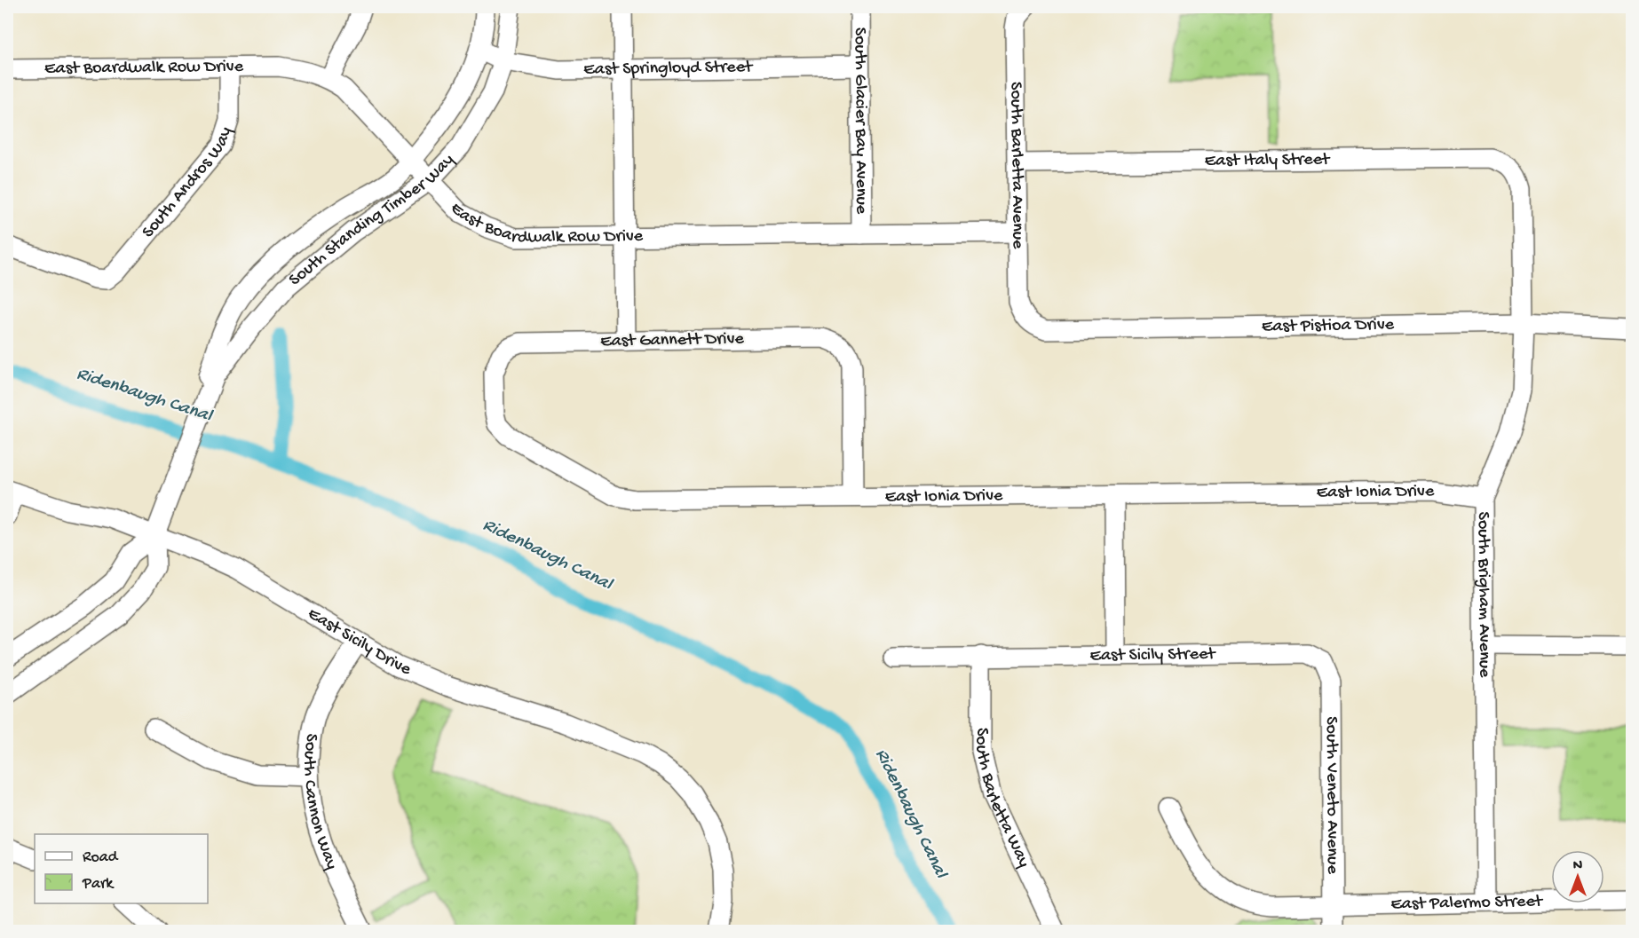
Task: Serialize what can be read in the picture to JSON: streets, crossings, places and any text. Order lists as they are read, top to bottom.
{
  "streets": {
    "street": [
      "East Boardwalk Row Drive",
      "East Springloyd Street",
      "South Glacier Bay Avenue",
      "East Italy Street",
      "South Barletta Avenue",
      "South Andros Way",
      "South Standing Timber Way",
      "East Pistioa Drive",
      "East Gannett Drive",
      "East Ionia Drive",
      "South Brigham Avenue",
      "East Sicily Drive",
      "East Sicily Street",
      "South Veneto Avenue",
      "South Barletta Way",
      "South Cannon Way",
      "East Palermo Street"
    ]
  },
  "crossings": [
    ["East Boardwalk Row Drive", "South Glacier Bay Avenue"],
    ["East Boardwalk Row Drive", "South Barletta Avenue"],
    ["East Boardwalk Row Drive", "South Andros Way"],
    ["East Boardwalk Row Drive", "South Standing Timber Way"],
    ["East Springloyd Street", "South Glacier Bay Avenue"],
    ["East Springloyd Street", "South Standing Timber Way"],
    ["East Italy Street", "South Barletta Avenue"],
    ["East Italy Street", "South Brigham Avenue"],
    ["South Barletta Avenue", "East Pistioa Drive"],
    ["South Standing Timber Way", "East Sicily Drive"],
    ["East Pistioa Drive", "South Brigham Avenue"],
    ["East Gannett Drive", "East Ionia Drive"],
    ["East Ionia Drive", "South Brigham Avenue"],
    ["South Brigham Avenue", "East Palermo Street"],
    ["East Sicily Drive", "South Cannon Way"],
    ["East Sicily Street", "South Veneto Avenue"],
    ["East Sicily Street", "South Barletta Way"],
    ["South Veneto Avenue", "East Palermo Street"]
  ],
  "water": ["Ridenbaugh Canal"],
  "legend": ["Road", "Park"],
  "north": "top"
}
